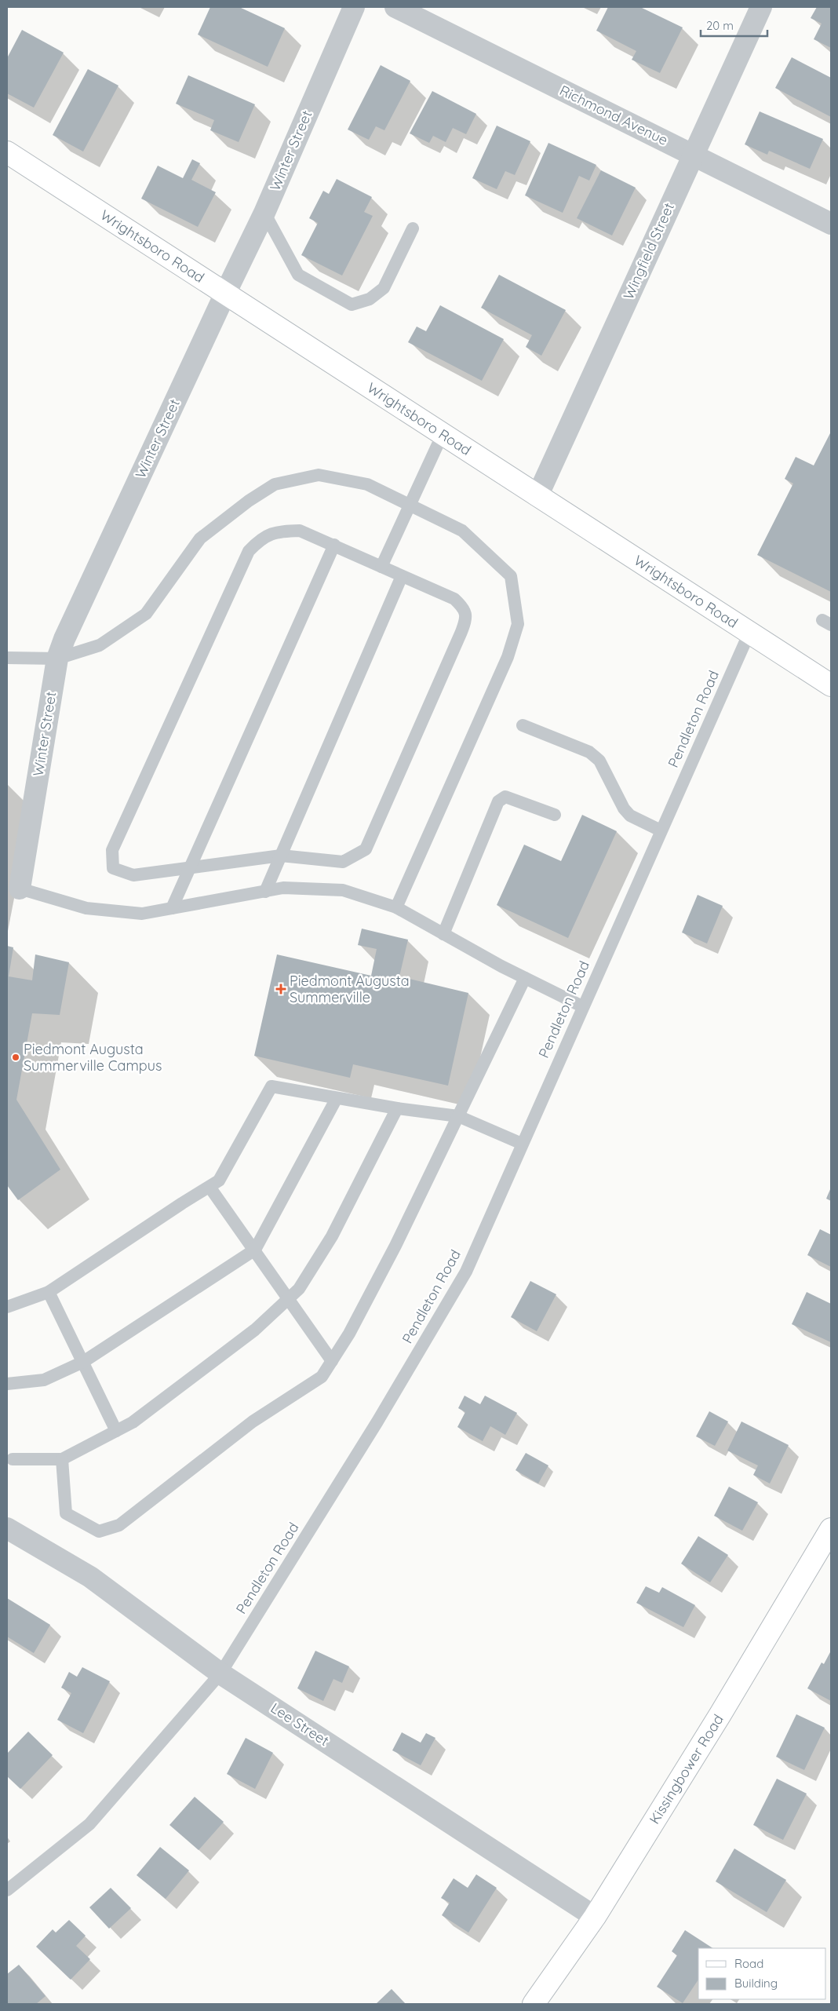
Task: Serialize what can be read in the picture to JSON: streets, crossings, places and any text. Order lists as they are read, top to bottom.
{
  "streets": {
    "main road": ["Wrightsboro Road", "Kissingbower Road"],
    "street": [
      "Richmond Avenue",
      "Winter Street",
      "Wingfield Street",
      "Lee Street"
    ],
    "lane": ["Pendleton Road"]
  },
  "crossings": [
    ["Richmond Avenue", "Wingfield Street"],
    ["Winter Street", "Wrightsboro Road"],
    ["Wrightsboro Road", "Wingfield Street"],
    ["Wrightsboro Road", "Pendleton Road"],
    ["Pendleton Road", "Lee Street"],
    ["Lee Street", "Kissingbower Road"]
  ],
  "places": {
    "health": ["Piedmont Augusta Summerville"],
    "other": ["Piedmont Augusta Summerville Campus"]
  },
  "legend": ["Road", "Building"],
  "scale_bar": "20 m"
}
